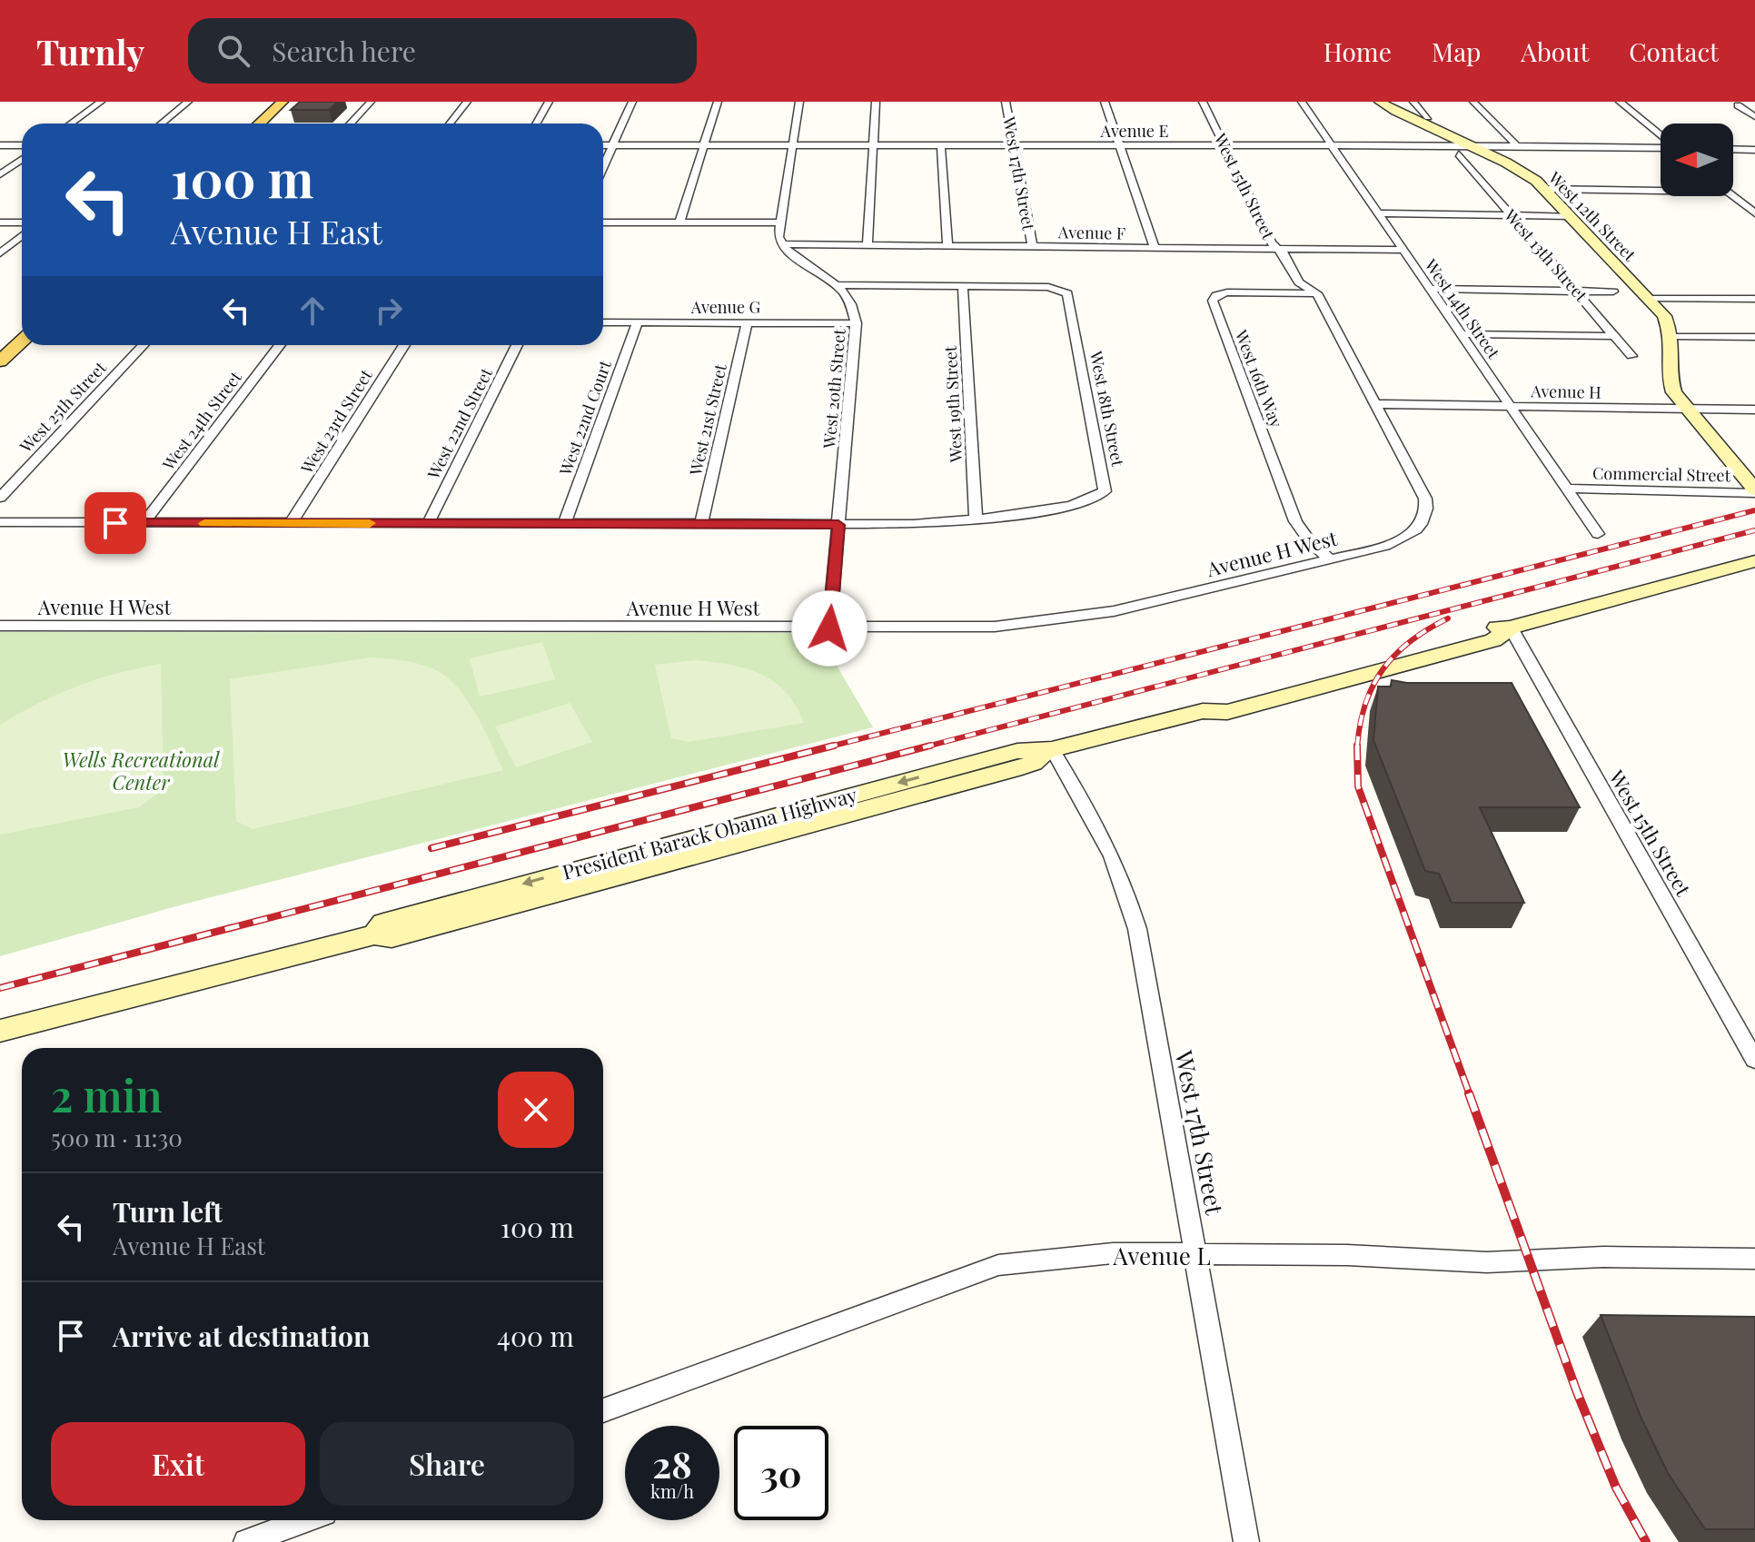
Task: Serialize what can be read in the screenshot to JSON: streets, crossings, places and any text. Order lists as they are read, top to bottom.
{
  "streets": {
    "street": [
      "Avenue E",
      "West 17th Street",
      "West 15th Street",
      "West 12th Street",
      "Avenue F",
      "West 13th Street",
      "Avenue G",
      "West 14th Street",
      "West 16th Way",
      "West 20th Street",
      "Avenue H",
      "West 19th Street",
      "West 25th Street",
      "West 18th Street",
      "West 22nd Court",
      "West 21st Street",
      "West 24th Street",
      "West 23rd Street",
      "West 22nd Street",
      "Commercial Street",
      "Avenue H West",
      "President Barack Obama Highway",
      "Avenue L"
    ]
  },
  "crossings": [
    ["Avenue E", "West 17th Street"],
    ["Avenue E", "West 15th Street"],
    ["Avenue E", "West 12th Street"],
    ["Avenue E", "West 13th Street"],
    ["Avenue E", "West 14th Street"],
    ["West 17th Street", "Avenue F"],
    ["West 17th Street", "President Barack Obama Highway"],
    ["West 17th Street", "Avenue L"],
    ["West 15th Street", "Avenue F"],
    ["West 15th Street", "West 16th Way"],
    ["West 15th Street", "Avenue H"],
    ["West 15th Street", "Avenue H West"],
    ["West 15th Street", "President Barack Obama Highway"],
    ["West 12th Street", "West 13th Street"],
    ["Avenue F", "West 14th Street"],
    ["Avenue F", "West 20th Street"],
    ["Avenue G", "West 20th Street"],
    ["Avenue G", "West 22nd Court"],
    ["Avenue G", "West 21st Street"],
    ["West 14th Street", "Avenue H"],
    ["West 14th Street", "Commercial Street"],
    ["West 16th Way", "Avenue H West"],
    ["West 20th Street", "Avenue H West"],
    ["West 19th Street", "West 18th Street"]
  ],
  "parks": ["Wells Recreational Center"],
  "north": "left",
  "page": {
    "header": "Turnly",
    "search": "Search here",
    "nav": [
      "Home",
      "Map",
      "About",
      "Contact"
    ],
    "turn": ["100 m", "Avenue H East"],
    "heading": ["2 min", "500 m · 11:30"],
    "list": [
      {
        "name": "Turn left",
        "note": "Avenue H East",
        "value": "100 m"
      },
      {
        "name": "Arrive at destination",
        "value": "400 m"
      }
    ],
    "buttons": ["Exit", "Share"],
    "speed": "28 km/h",
    "limit": "30"
  }
}
